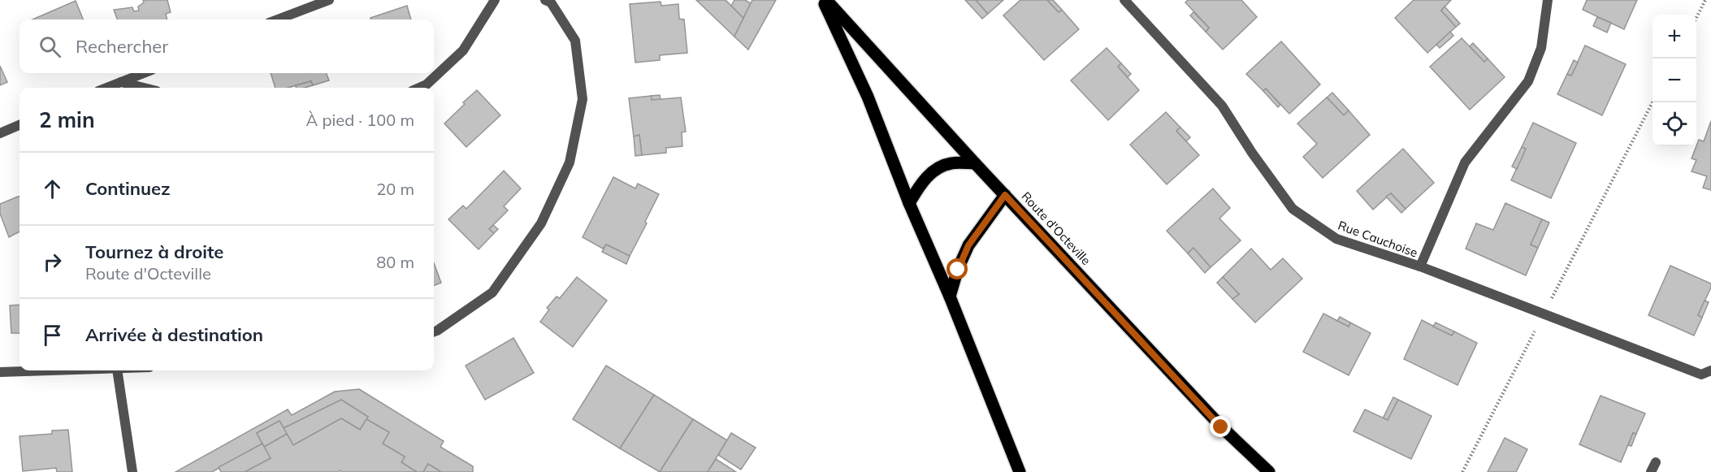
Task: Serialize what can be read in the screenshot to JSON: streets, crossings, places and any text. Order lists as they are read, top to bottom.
{
  "streets": {
    "main road": ["Route d'Octeville"],
    "street": ["Rue Cauchoise"]
  },
  "page": {
    "map_buttons": ["+", "−"],
    "search": "Rechercher",
    "heading": ["2 min", "À pied · 100 m"],
    "list": [
      ["Continuez", "20 m"],
      ["Tournez à droite", "Route d'Octeville", "80 m"],
      "Arrivée à destination"
    ]
  }
}
